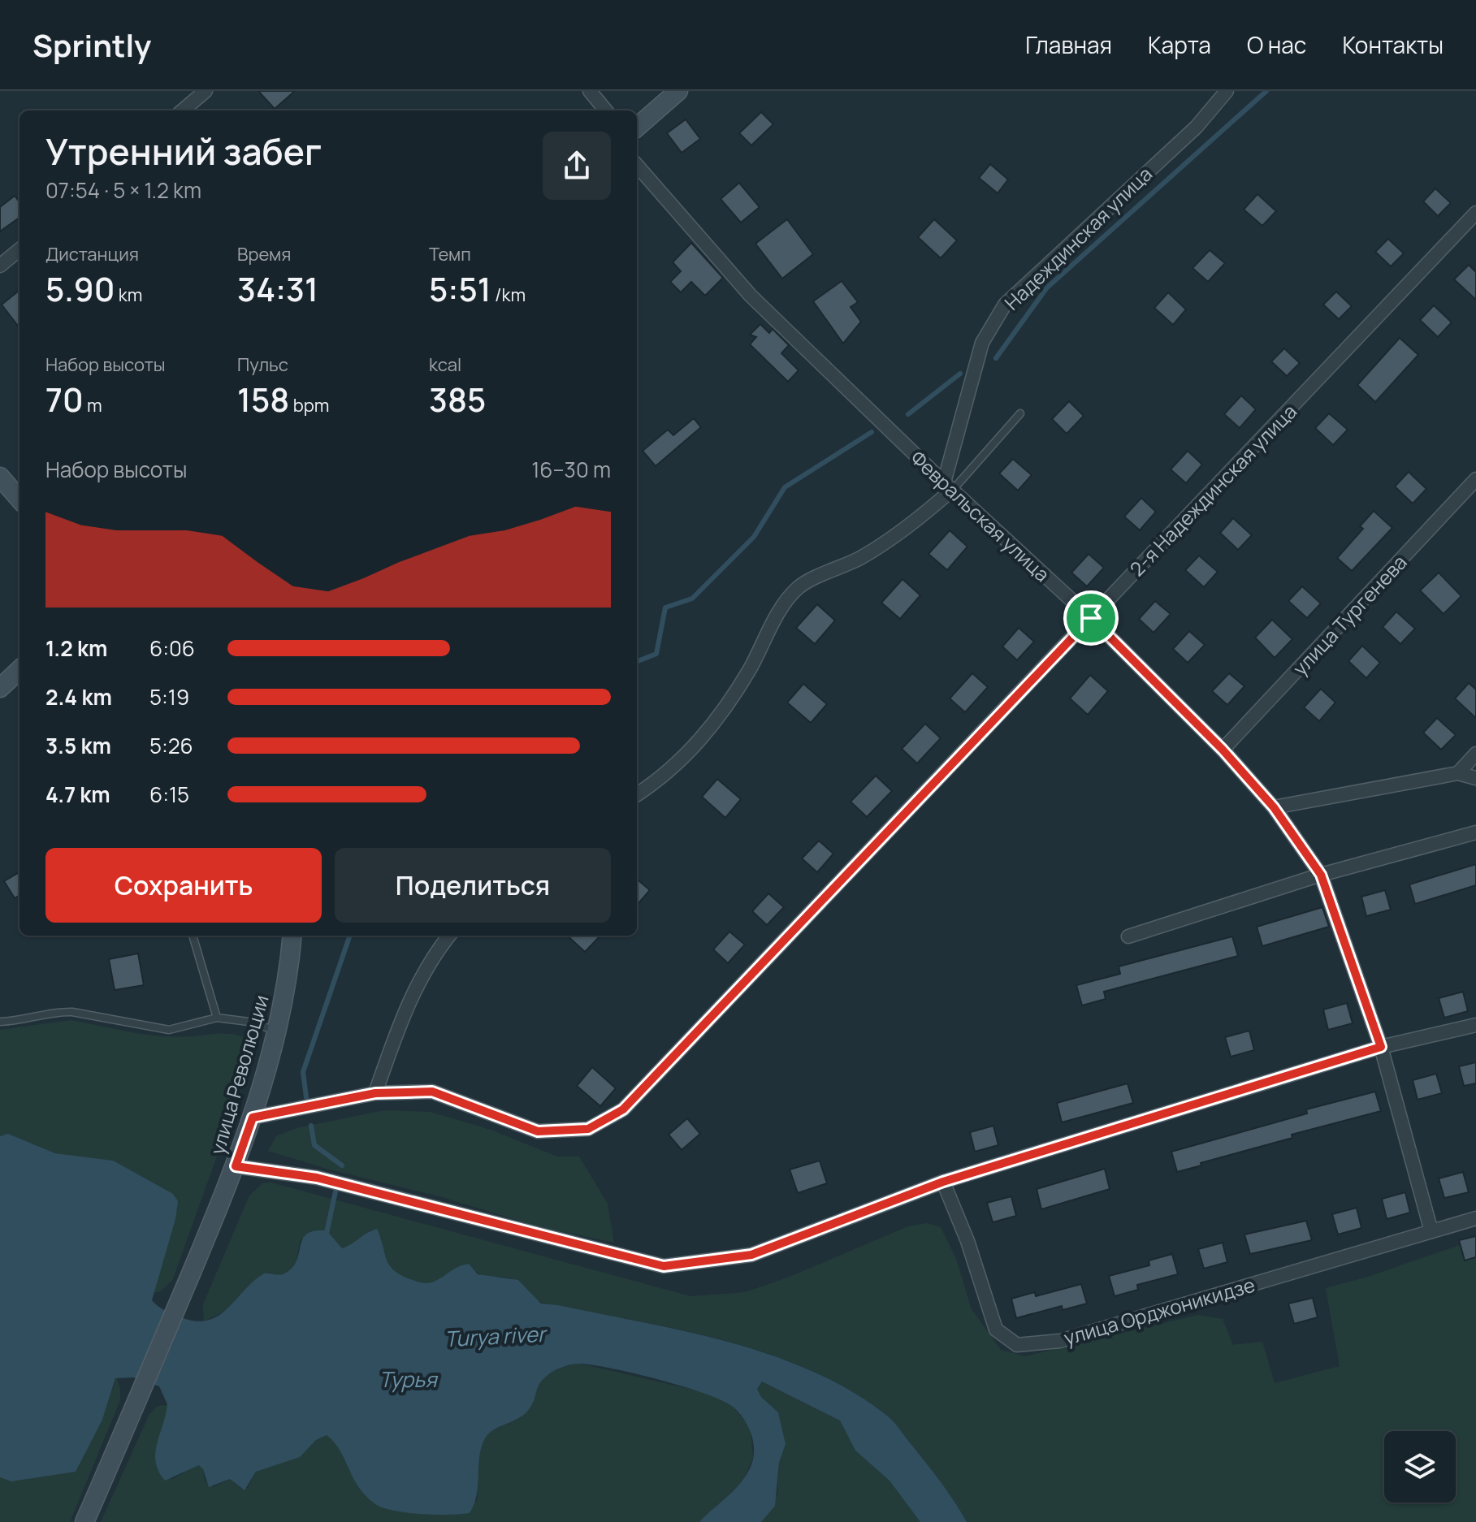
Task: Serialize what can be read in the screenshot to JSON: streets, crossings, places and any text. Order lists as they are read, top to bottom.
{
  "streets": {
    "street": [
      "Надеждинская улица",
      "2-я Надеждинская улица",
      "Февральская улица",
      "улица Тургенева",
      "улица Революции",
      "улица Орджоникидзе"
    ]
  },
  "crossings": [
    ["Надеждинская улица", "Февральская улица"],
    ["2-я Надеждинская улица", "Февральская улица"],
    ["2-я Надеждинская улица", "улица Революции"],
    ["Февральская улица", "улица Тургенева"],
    ["Февральская улица", "улица Орджоникидзе"]
  ],
  "water": ["Turya river", "Турья"],
  "page": {
    "header": "Sprintly",
    "nav": [
      "Главная",
      "Карта",
      "О нас",
      "Контакты"
    ],
    "heading": ["Утренний забег", "07:54 · 5 × 1.2 km"],
    "stats": [
      ["Дистанция", "5.90 km"],
      ["Время", "34:31"],
      ["Темп", "5:51 /km"],
      ["Набор высоты", "70 m"],
      ["Пульс", "158 bpm"],
      ["kcal", "385"]
    ],
    "chart": ["Набор высоты", "16–30 m"],
    "list": [
      {
        "name": "1.2 km",
        "note": "6:06"
      },
      {
        "name": "2.4 km",
        "note": "5:19"
      },
      {
        "name": "3.5 km",
        "note": "5:26"
      },
      {
        "name": "4.7 km",
        "note": "6:15"
      }
    ],
    "buttons": ["Сохранить", "Поделиться"]
  }
}
